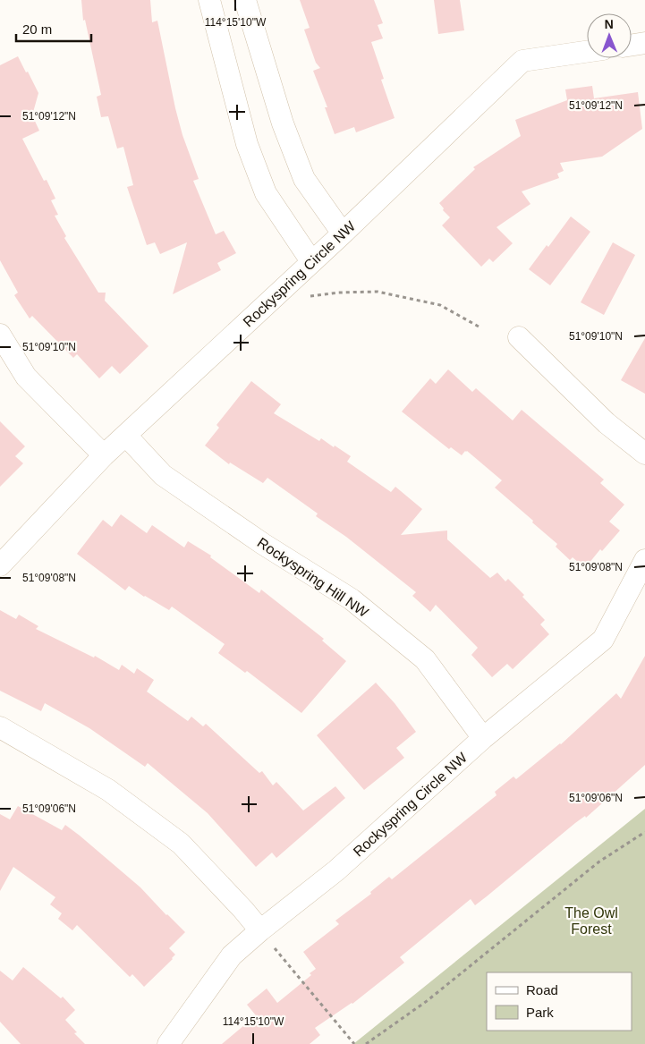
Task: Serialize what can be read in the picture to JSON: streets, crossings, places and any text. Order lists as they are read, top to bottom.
{
  "streets": {
    "street": ["Rockyspring Circle NW", "Rockyspring Hill NW"]
  },
  "crossings": [
    ["Rockyspring Circle NW", "Rockyspring Hill NW"]
  ],
  "parks": ["The Owl Forest"],
  "legend": ["Road", "Park"],
  "scale_bar": "20 m",
  "north": "top",
  "coordinates": [
    "114°15'10\"W",
    "51°09'12\"N",
    "51°09'10\"N",
    "51°09'08\"N",
    "51°09'06\"N"
  ]
}
